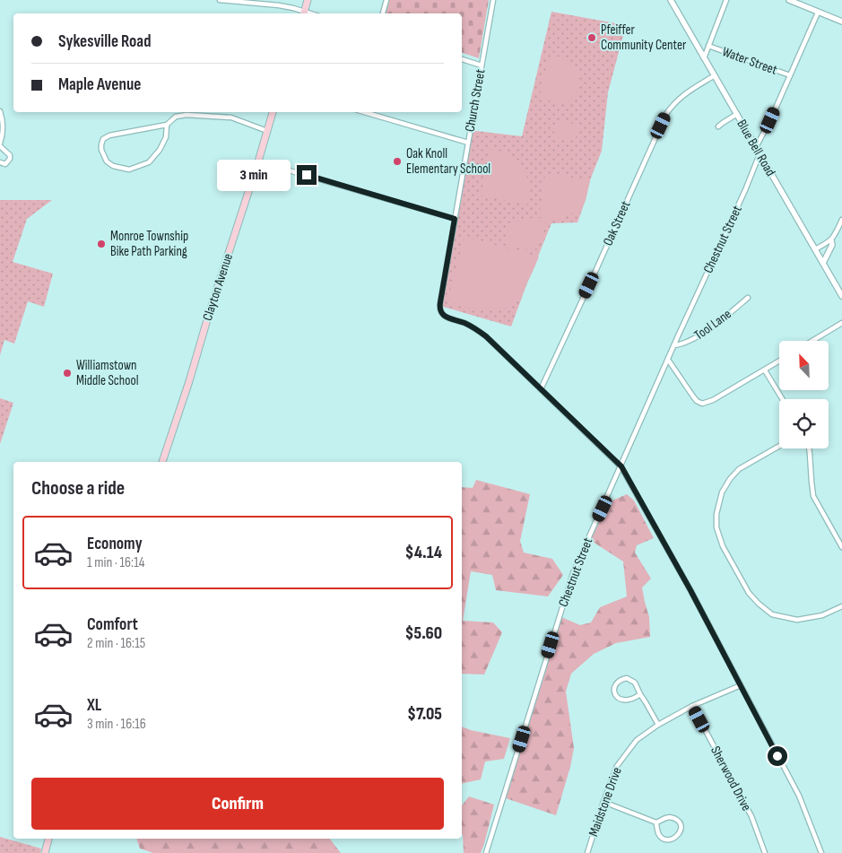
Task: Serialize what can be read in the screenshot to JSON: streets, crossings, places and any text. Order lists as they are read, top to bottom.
{
  "streets": {
    "main road": ["Clayton Avenue"],
    "street": [
      "Water Street",
      "Church Street",
      "Blue Bell Road",
      "Oak Street",
      "Chestnut Street",
      "Tool Lane",
      "Sherwood Drive",
      "Maidstone Drive"
    ]
  },
  "crossings": [
    ["Church Street", "Oak Street"],
    ["Blue Bell Road", "Oak Street"],
    ["Blue Bell Road", "Chestnut Street"],
    ["Chestnut Street", "Tool Lane"],
    ["Sherwood Drive", "Maidstone Drive"]
  ],
  "places": [
    "Pfeiffer Community Center",
    "Oak Knoll Elementary School",
    "Monroe Township Bike Path Parking",
    "Williamstown Middle School"
  ],
  "north": "top left",
  "page": {
    "banner": ["Sykesville Road", "Maple Avenue"],
    "bubble": "3 min",
    "heading": "Choose a ride",
    "list": [
      {
        "name": "Economy",
        "note": "1 min · 16:14",
        "value": "$4.14"
      },
      {
        "name": "Comfort",
        "note": "2 min · 16:15",
        "value": "$5.60"
      },
      {
        "name": "XL",
        "note": "3 min · 16:16",
        "value": "$7.05"
      }
    ],
    "buttons": "Confirm"
  }
}
